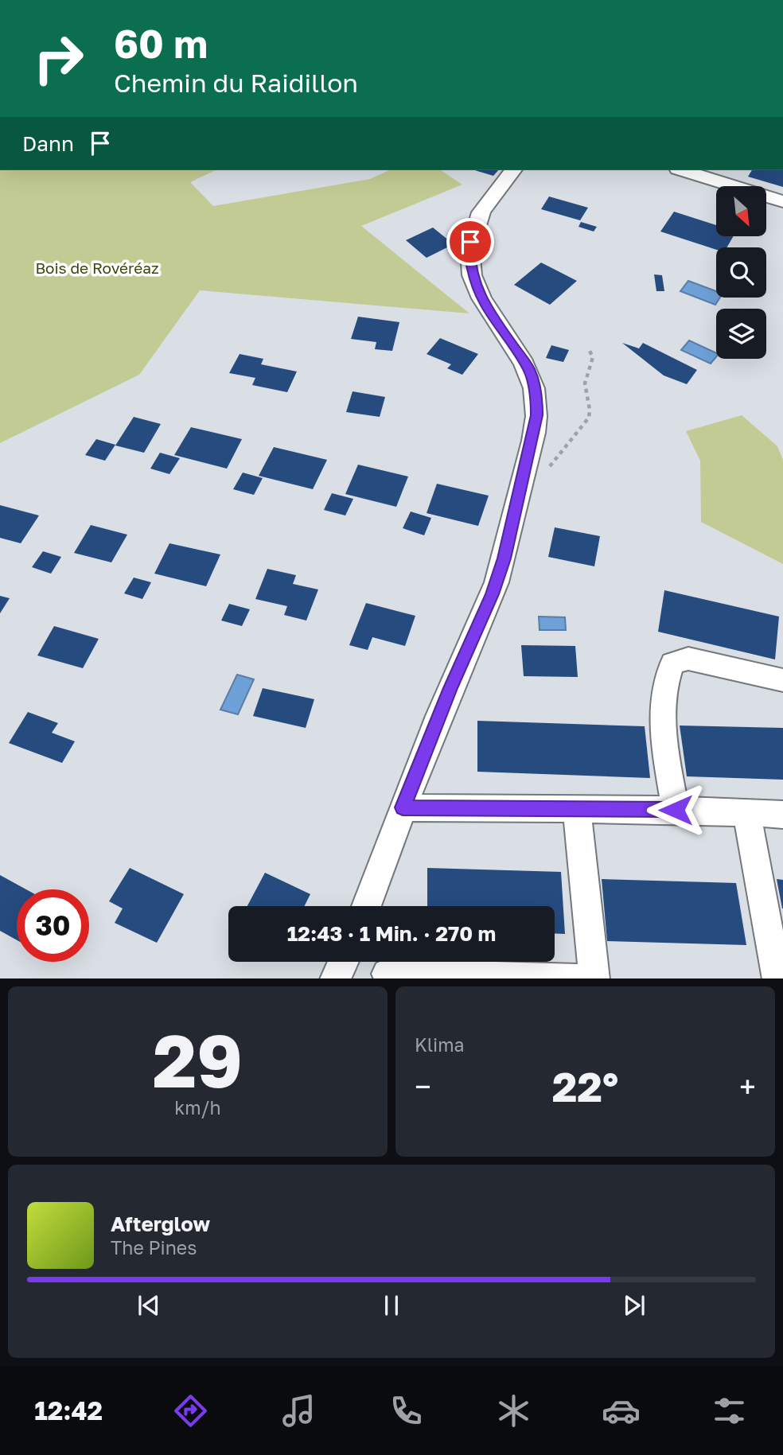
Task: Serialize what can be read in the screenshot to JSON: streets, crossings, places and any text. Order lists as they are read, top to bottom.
{
  "parks": ["Bois de Rovéréaz"],
  "north": "bottom right",
  "page": {
    "turn": ["60 m", "Chemin du Raidillon"],
    "then": "Dann",
    "limit": "30",
    "trip": "12:43 · 1 Min. · 270 m",
    "tile": [
      ["29", "km/h"],
      "Klima"
    ],
    "heat": ["−", "22°", "+"],
    "song": ["Afterglow", "The Pines"],
    "tabs": "12:42"
  }
}
